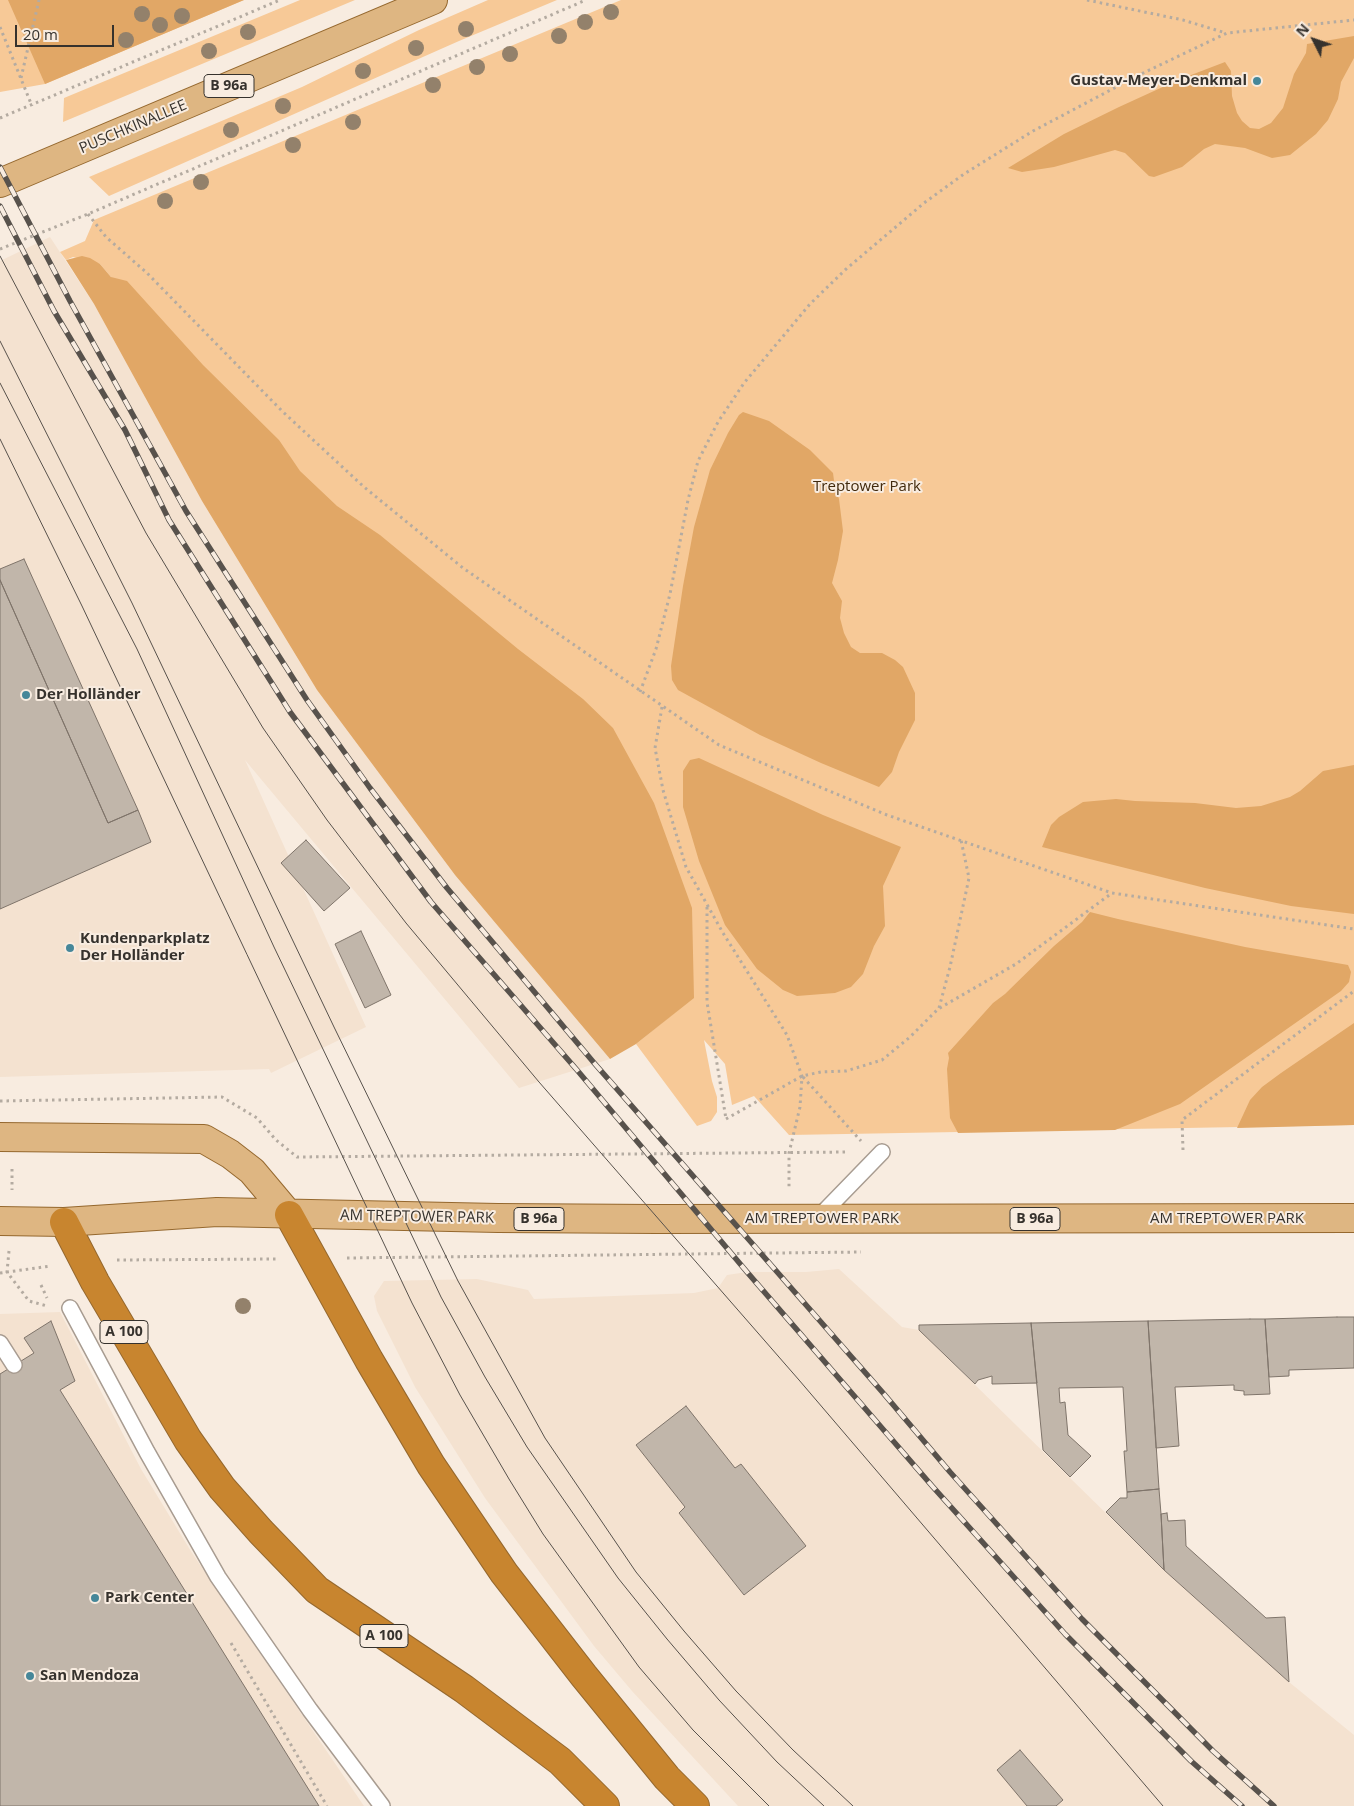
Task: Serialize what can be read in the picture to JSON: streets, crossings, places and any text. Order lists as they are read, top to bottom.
{
  "streets": {
    "highway": ["A 100"],
    "main road": ["B 96a", "PUSCHKINALLEE", "AM TREPTOWER PARK"]
  },
  "crossings": [
    ["AM TREPTOWER PARK", "A 100"]
  ],
  "parks": ["Treptower Park"],
  "places": [
    "Gustav-Meyer-Denkmal",
    "Der Holländer",
    "Kundenparkplatz Der Holländer",
    "Park Center",
    "San Mendoza"
  ],
  "scale_bar": "20 m",
  "north": "top left"
}
